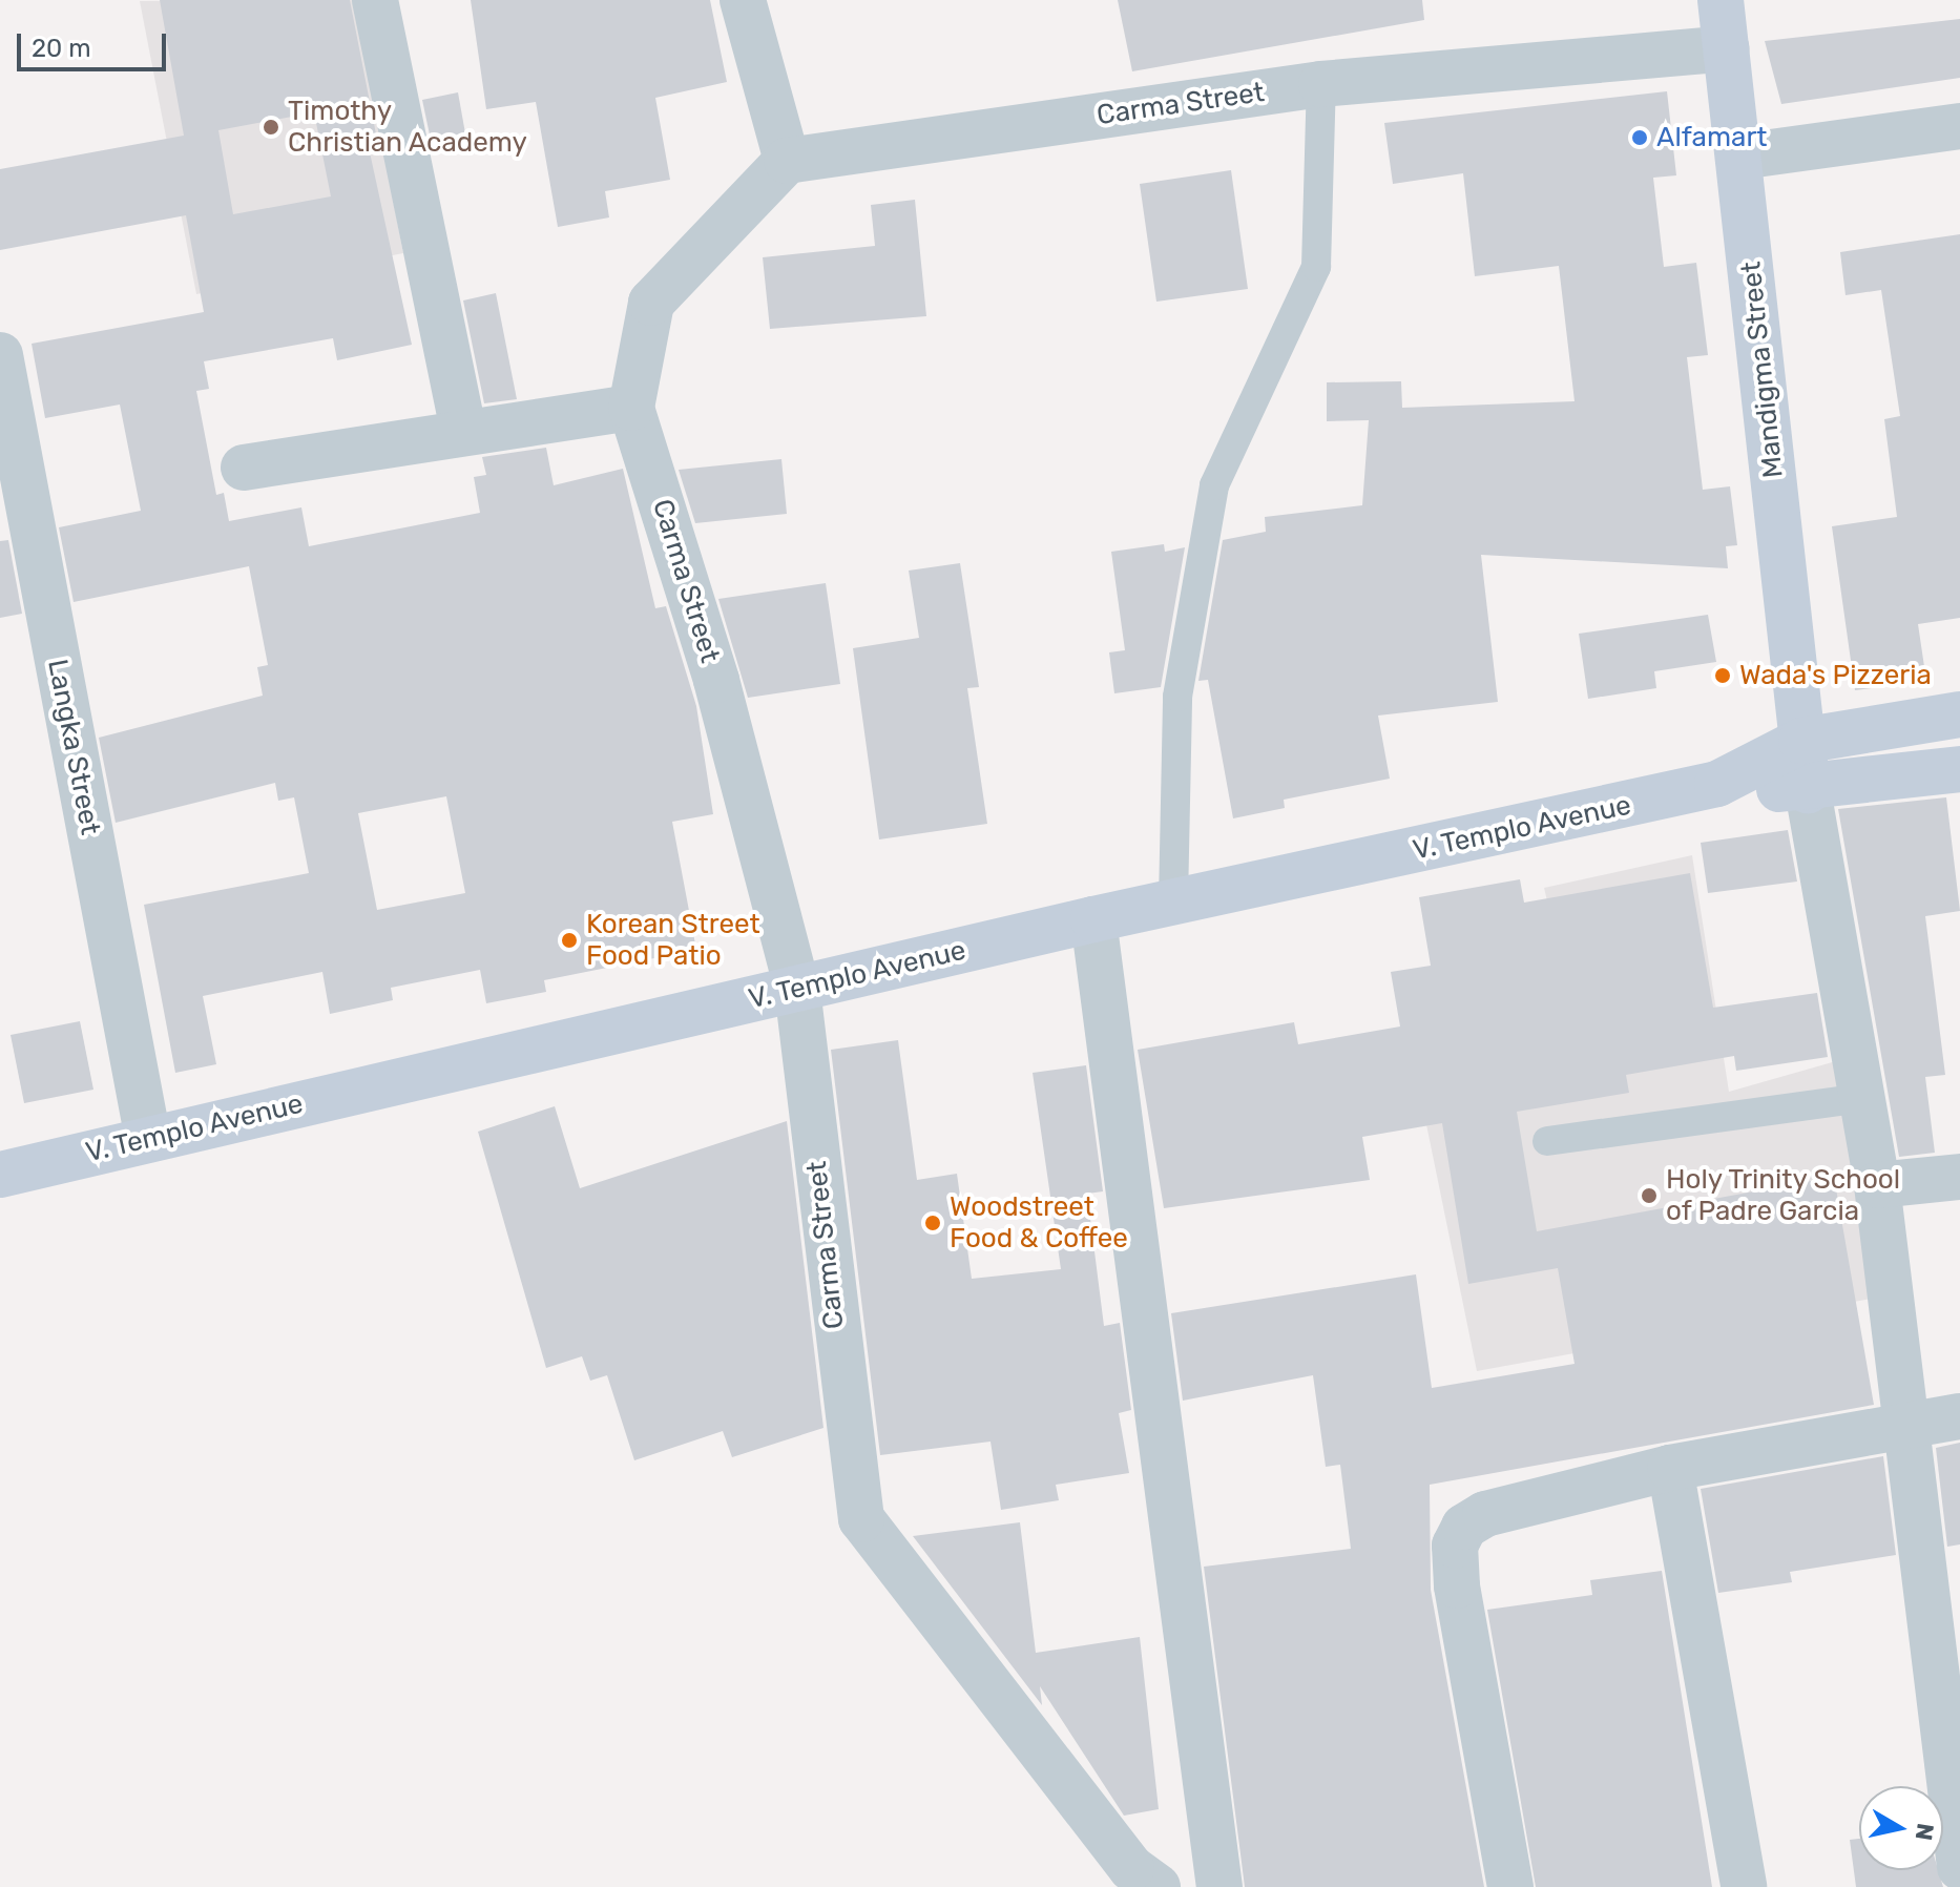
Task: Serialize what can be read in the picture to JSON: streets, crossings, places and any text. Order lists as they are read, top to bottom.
{
  "streets": {
    "main road": ["Mandigma Street", "V. Templo Avenue"],
    "street": ["Carma Street", "Langka Street"]
  },
  "crossings": [
    ["Carma Street", "Mandigma Street"],
    ["Carma Street", "V. Templo Avenue"],
    ["Mandigma Street", "V. Templo Avenue"],
    ["Langka Street", "V. Templo Avenue"]
  ],
  "places": [
    "Timothy Christian Academy",
    "Alfamart",
    "Wada's Pizzeria",
    "Korean Street Food Patio",
    "Holy Trinity School of Padre Garcia",
    "Woodstreet Food & Coffee"
  ],
  "scale_bar": "20 m",
  "north": "right"
}
